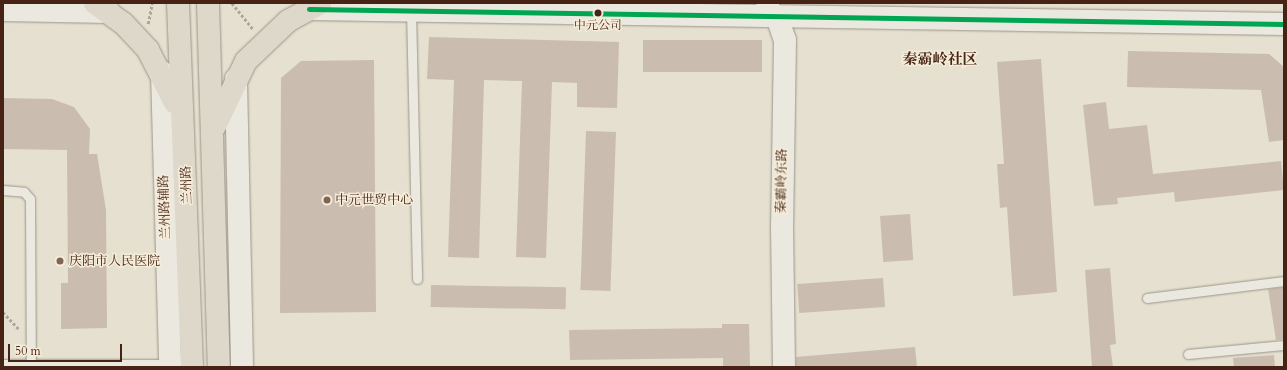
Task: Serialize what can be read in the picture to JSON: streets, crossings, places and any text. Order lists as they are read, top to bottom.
{
  "streets": {
    "main road": ["兰州路"],
    "street": ["秦霸岭东路", "兰州路辅路"]
  },
  "districts": ["秦霸岭社区"],
  "places": ["中元公司", "中元世贸中心", "庆阳市人民医院"],
  "scale_bar": "50 m"
}
